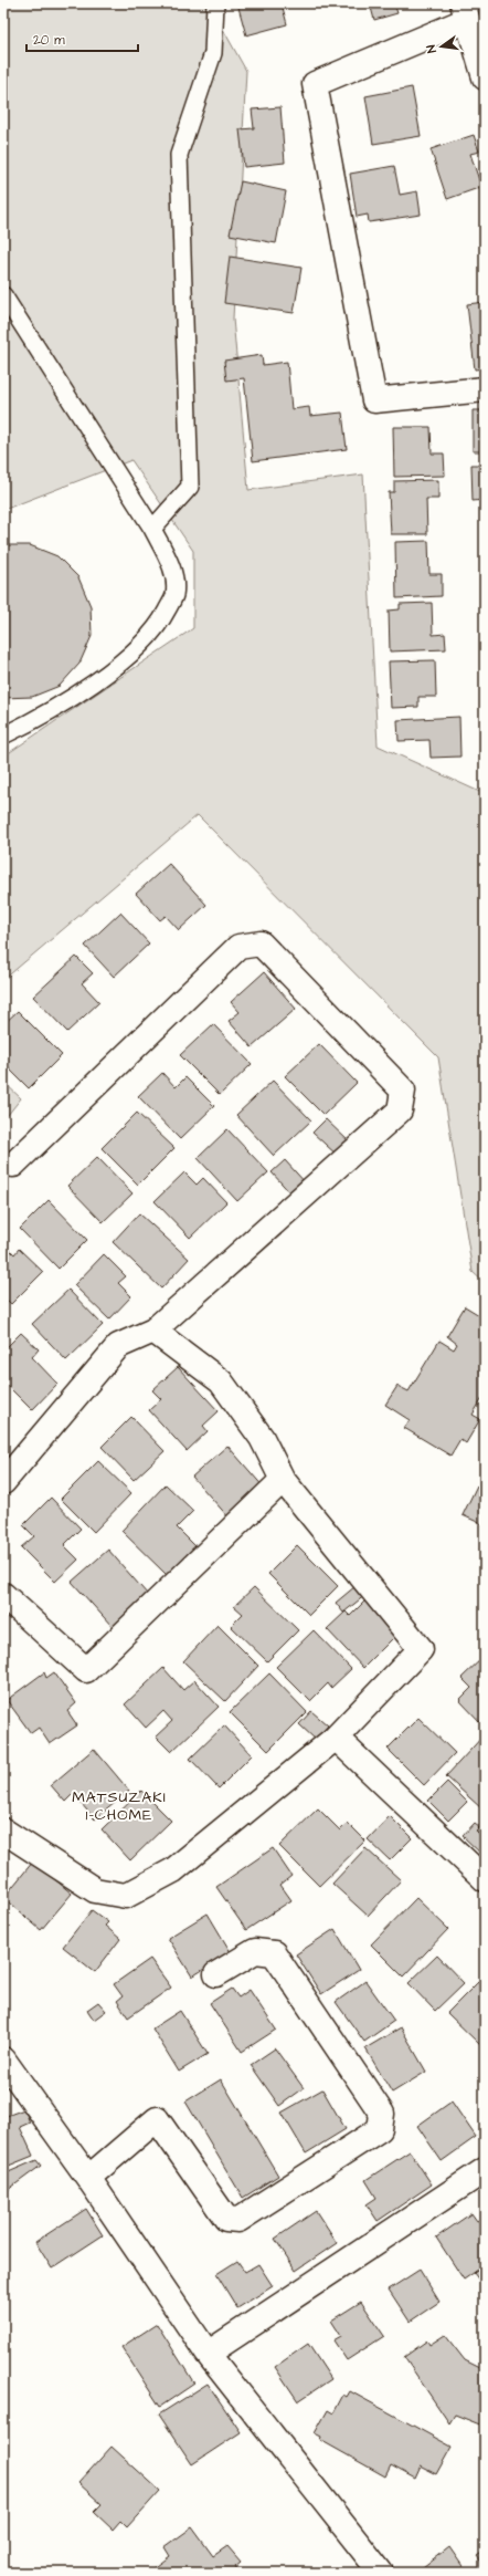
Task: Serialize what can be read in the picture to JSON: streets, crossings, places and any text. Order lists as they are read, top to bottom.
{
  "districts": ["MATSUZAKI 1-CHOME"],
  "scale_bar": "20 m",
  "north": "left"
}
